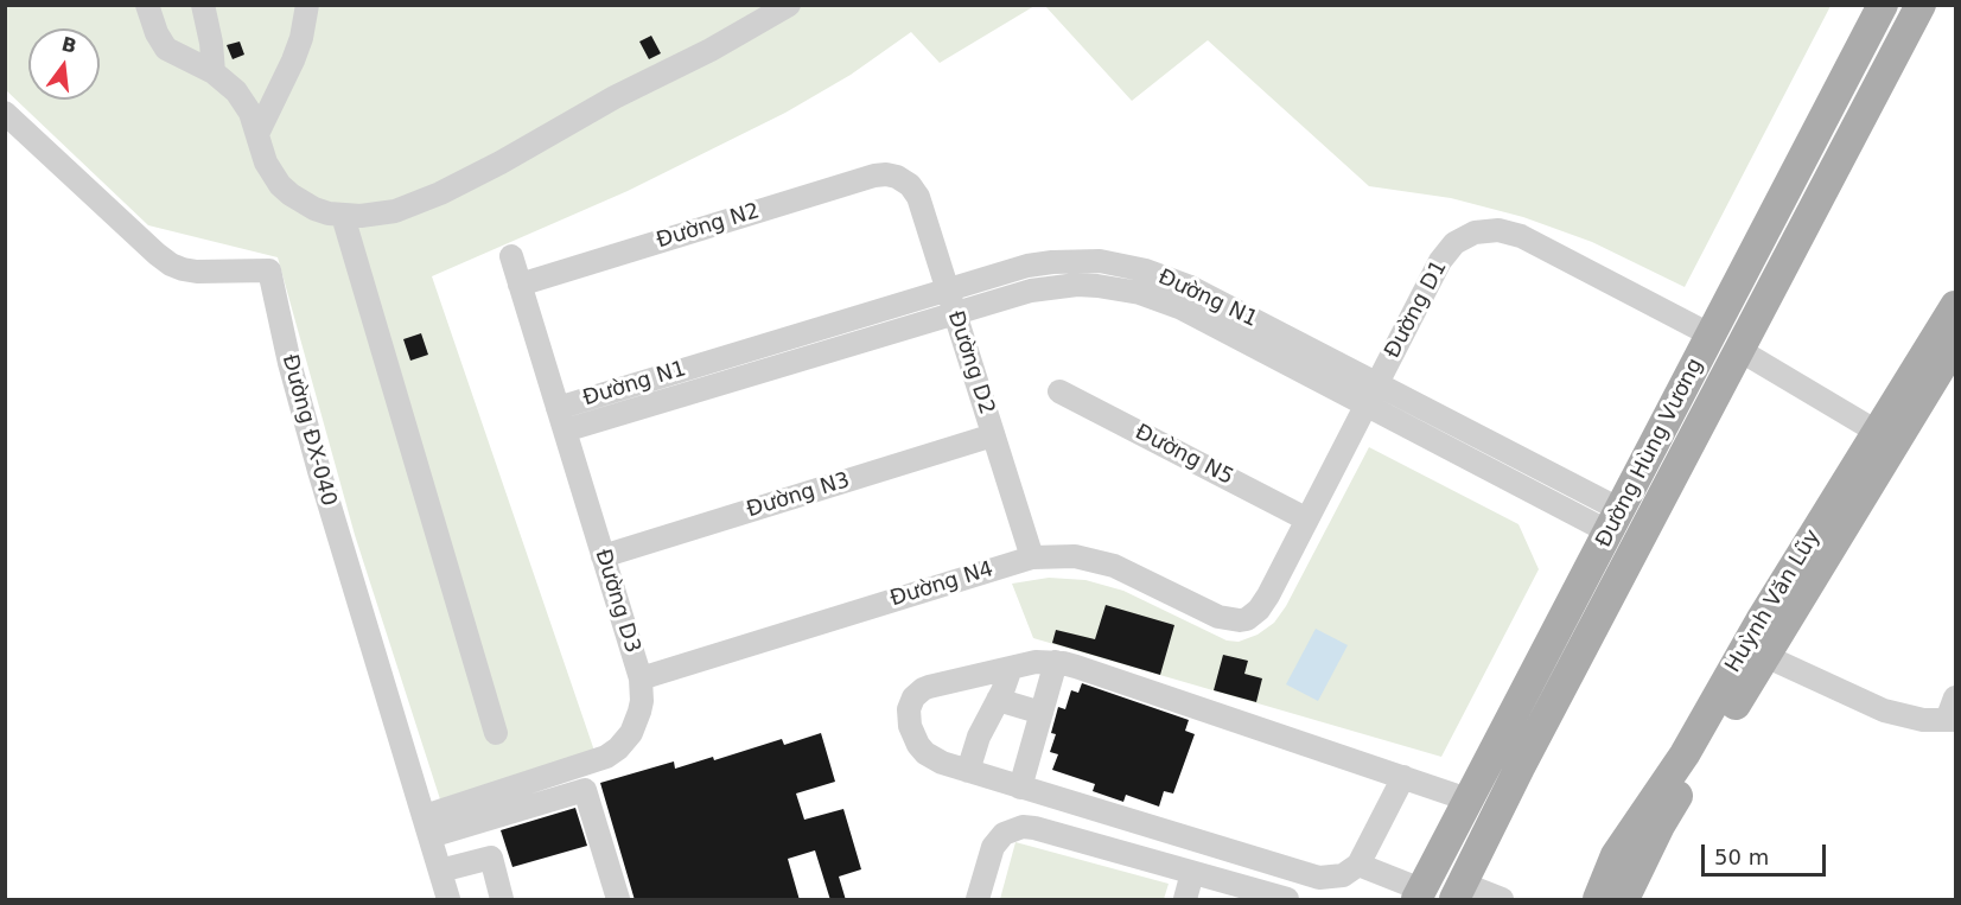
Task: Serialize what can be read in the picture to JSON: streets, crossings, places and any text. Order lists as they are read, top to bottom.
{
  "streets": {
    "main road": ["Đường Hùng Vương", "Huỳnh Văn Lũy"],
    "street": [
      "Đường N2",
      "Đường N1",
      "Đường D1",
      "Đường D2",
      "Đường ĐX-040",
      "Đường N5",
      "Đường N3",
      "Đường N4",
      "Đường D3"
    ]
  },
  "crossings": [
    ["Đường N2", "Đường D2"],
    ["Đường N2", "Đường D3"],
    ["Đường N1", "Đường D1"],
    ["Đường N1", "Đường D2"],
    ["Đường N1", "Đường Hùng Vương"],
    ["Đường N1", "Đường D3"],
    ["Đường D1", "Đường Hùng Vương"],
    ["Đường D1", "Đường N5"],
    ["Đường D1", "Đường N4"],
    ["Đường D2", "Đường N3"],
    ["Đường D2", "Đường N4"],
    ["Đường ĐX-040", "Đường D3"],
    ["Đường N3", "Đường D3"],
    ["Đường N4", "Đường D3"]
  ],
  "scale_bar": "50 m",
  "north": "top"
}
